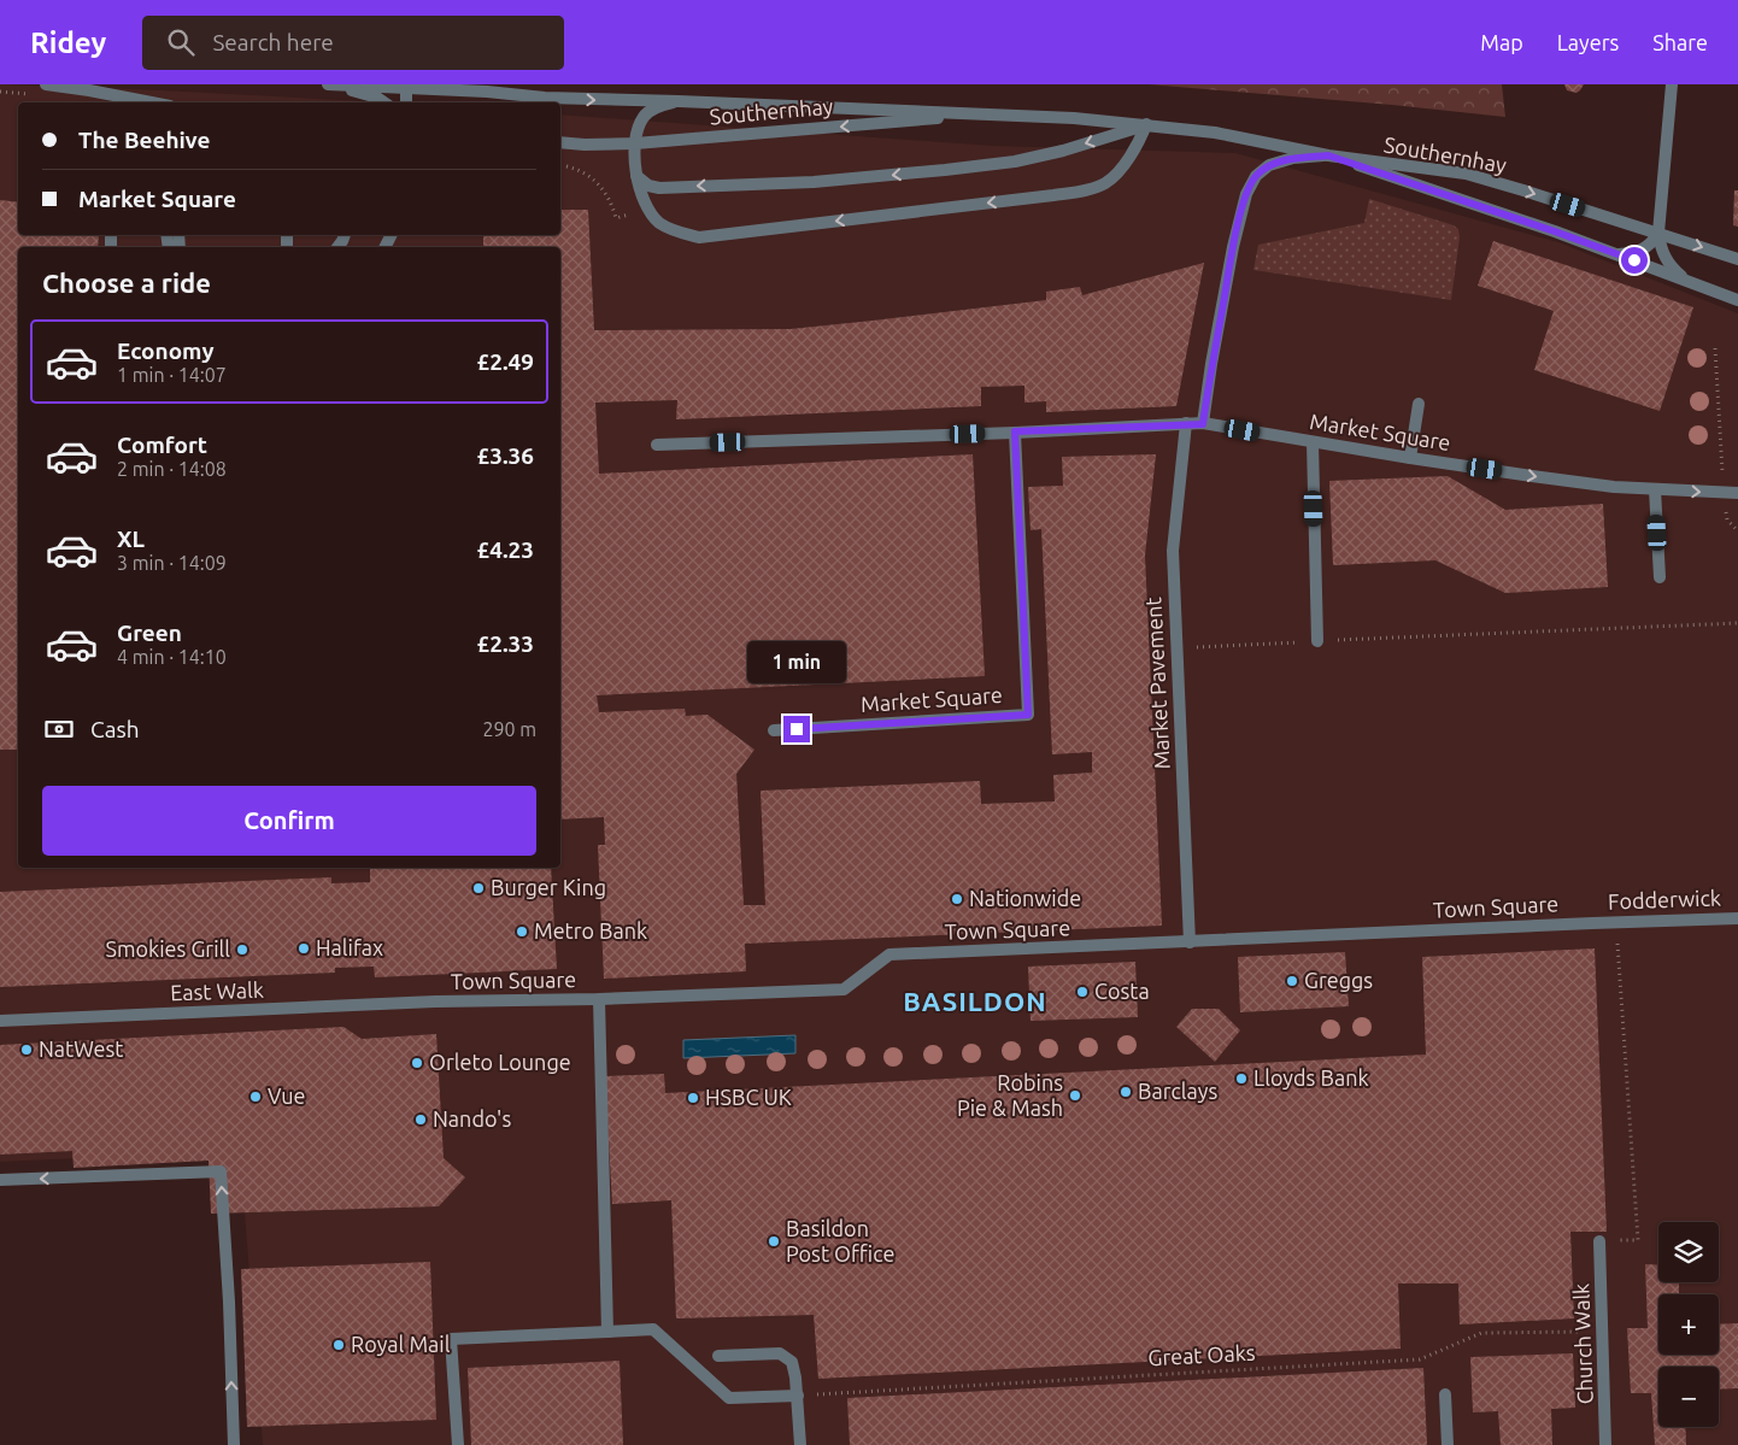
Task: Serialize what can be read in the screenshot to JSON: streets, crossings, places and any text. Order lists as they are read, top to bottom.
{
  "streets": {
    "street": [
      "Southernhay",
      "Market Square",
      "Market Pavement",
      "Fodderwick",
      "Town Square",
      "East Walk",
      "Church Walk"
    ],
    "path": ["Great Oaks"]
  },
  "crossings": [
    ["Market Square", "Market Pavement"],
    ["Market Pavement", "Town Square"],
    ["Fodderwick", "Town Square"],
    ["Town Square", "East Walk"],
    ["Church Walk", "Great Oaks"]
  ],
  "districts": ["BASILDON"],
  "places": [
    "Burger King",
    "Nationwide",
    "Metro Bank",
    "Halifax",
    "Smokies Grill",
    "Greggs",
    "Costa",
    "NatWest",
    "Orleto Lounge",
    "Lloyds Bank",
    "Barclays",
    "Robins Pie & Mash",
    "Vue",
    "HSBC UK",
    "Nando's",
    "Basildon Post Office",
    "Royal Mail"
  ],
  "page": {
    "header": "Ridey",
    "search": "Search here",
    "nav": ["Map", "Layers", "Share"],
    "banner": ["The Beehive", "Market Square"],
    "heading": "Choose a ride",
    "list": [
      {
        "name": "Economy",
        "note": "1 min · 14:07",
        "value": "£2.49"
      },
      {
        "name": "Comfort",
        "note": "2 min · 14:08",
        "value": "£3.36"
      },
      {
        "name": "XL",
        "note": "3 min · 14:09",
        "value": "£4.23"
      },
      {
        "name": "Green",
        "note": "4 min · 14:10",
        "value": "£2.33"
      }
    ],
    "bubble": "1 min",
    "pay": ["Cash", "290 m"],
    "buttons": "Confirm",
    "map_buttons": ["+", "−"]
  }
}
